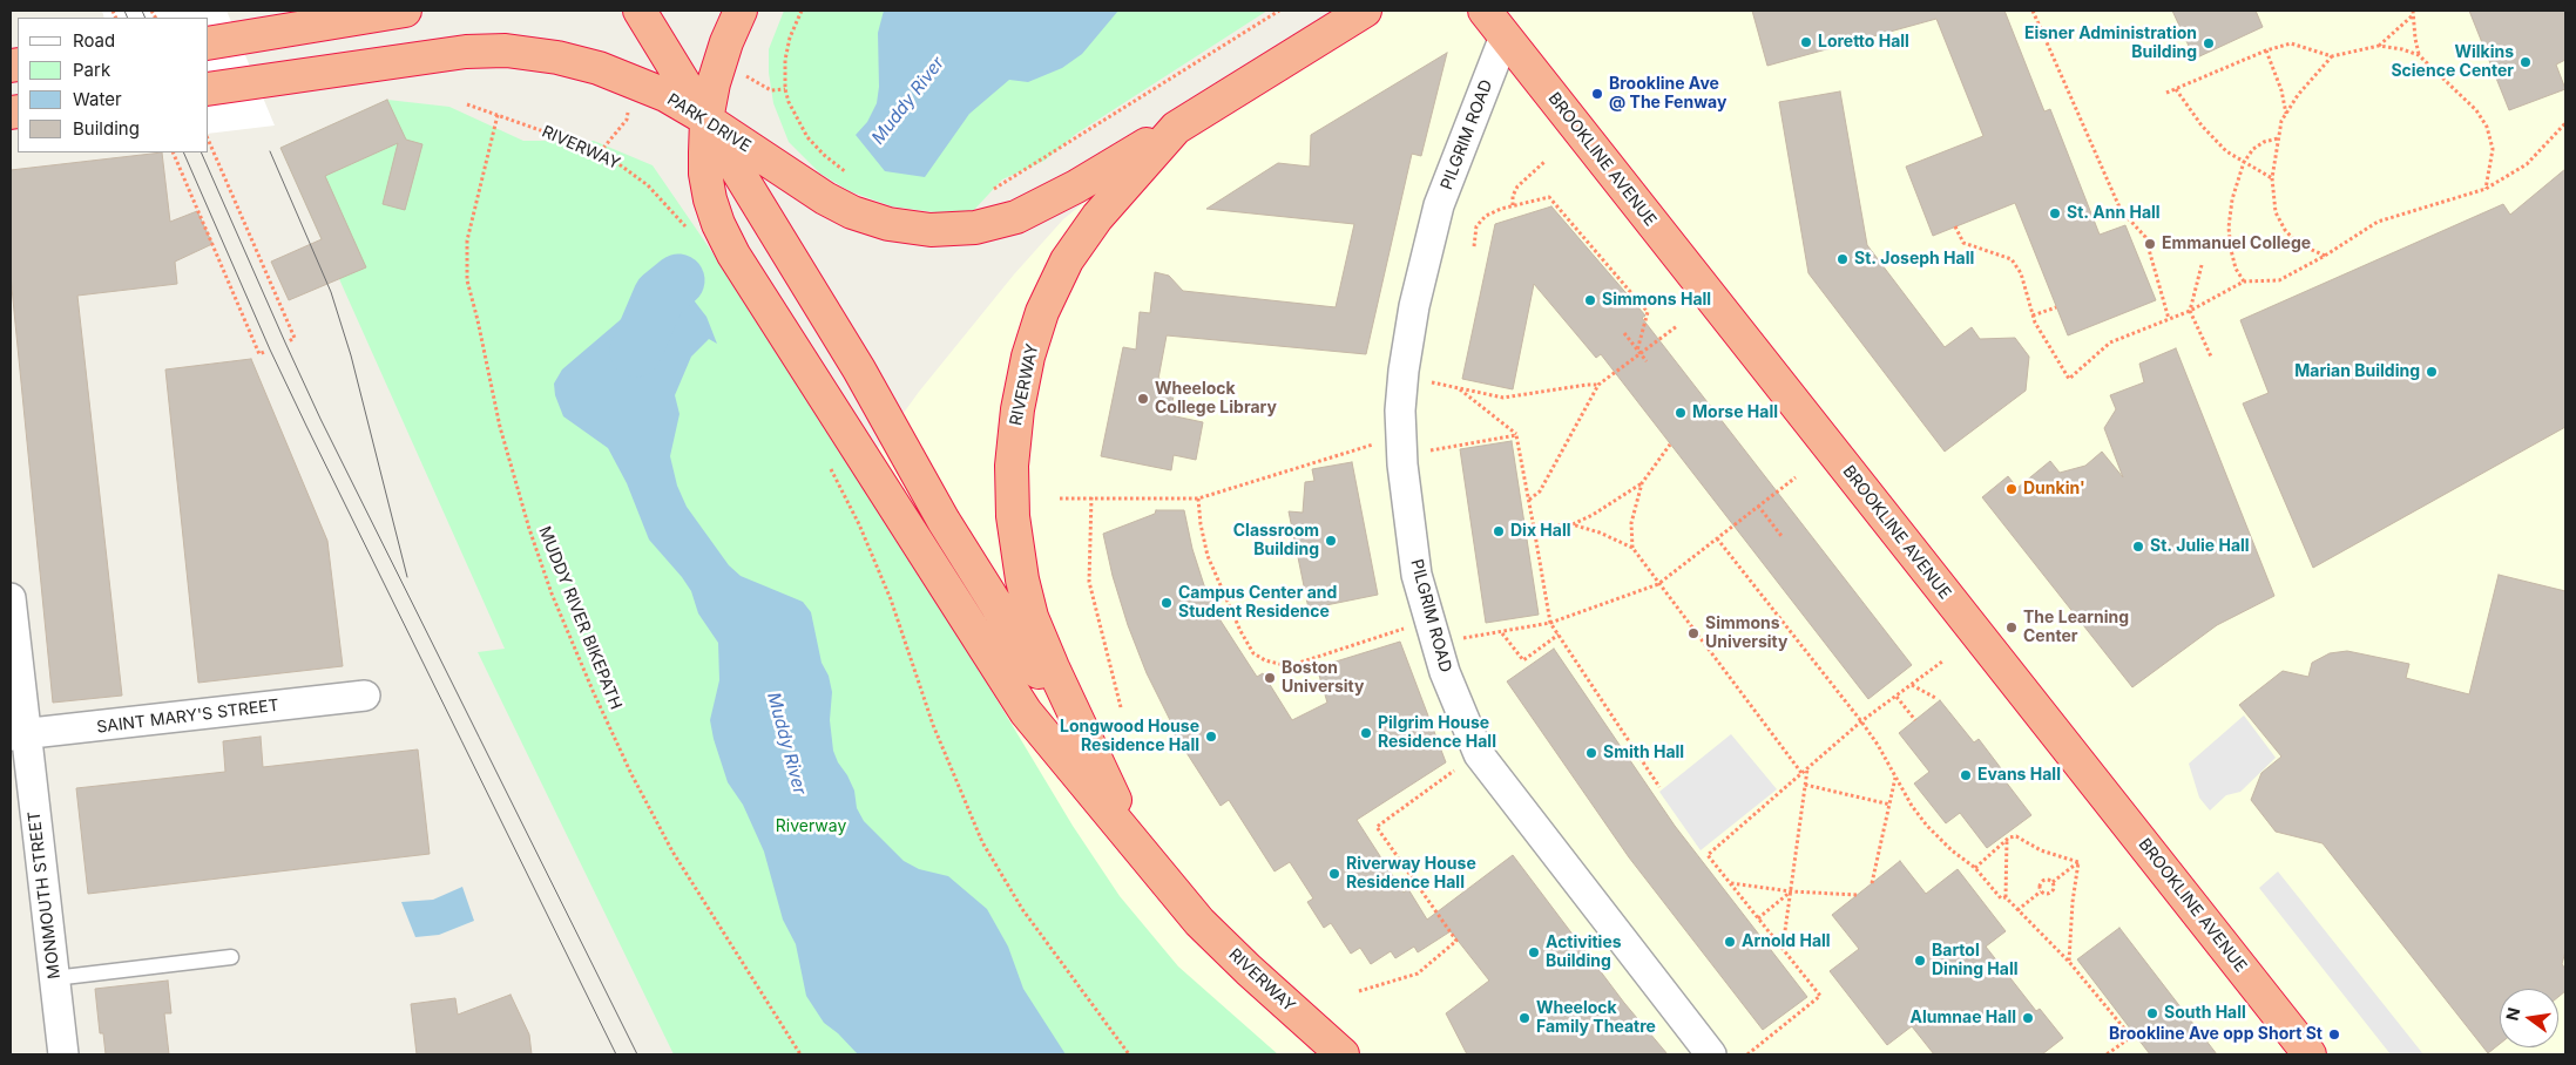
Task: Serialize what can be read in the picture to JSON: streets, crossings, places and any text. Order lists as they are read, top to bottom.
{
  "streets": {
    "highway": ["PARK DRIVE", "RIVERWAY", "BROOKLINE AVENUE"],
    "street": ["PILGRIM ROAD", "SAINT MARY'S STREET", "MONMOUTH STREET"],
    "path": ["MUDDY RIVER BIKEPATH"]
  },
  "crossings": [
    ["PARK DRIVE", "RIVERWAY"],
    ["PILGRIM ROAD", "BROOKLINE AVENUE"],
    ["RIVERWAY", "MUDDY RIVER BIKEPATH"],
    ["SAINT MARY'S STREET", "MONMOUTH STREET"]
  ],
  "water": ["Muddy River"],
  "parks": ["Riverway"],
  "places": [
    "Loretto Hall",
    "Eisner Administration Building",
    "Wilkins Science Center",
    "Brookline Ave @ The Fenway",
    "St. Ann Hall",
    "Emmanuel College",
    "St. Joseph Hall",
    "Simmons Hall",
    "Marian Building",
    "Wheelock College Library",
    "Morse Hall",
    "Dunkin'",
    "Dix Hall",
    "Classroom Building",
    "St. Julie Hall",
    "Campus Center and Student Residence",
    "The Learning Center",
    "Simmons University",
    "Boston University",
    "Pilgrim House Residence Hall",
    "Longwood House Residence Hall",
    "Smith Hall",
    "Evans Hall",
    "Riverway House Residence Hall",
    "Arnold Hall",
    "Activities Building",
    "Bartol Dining Hall",
    "South Hall",
    "Wheelock Family Theatre",
    "Alumnae Hall",
    "Brookline Ave opp Short St"
  ],
  "legend": [
    "Road",
    "Park",
    "Water",
    "Building"
  ],
  "north": "left"
}
